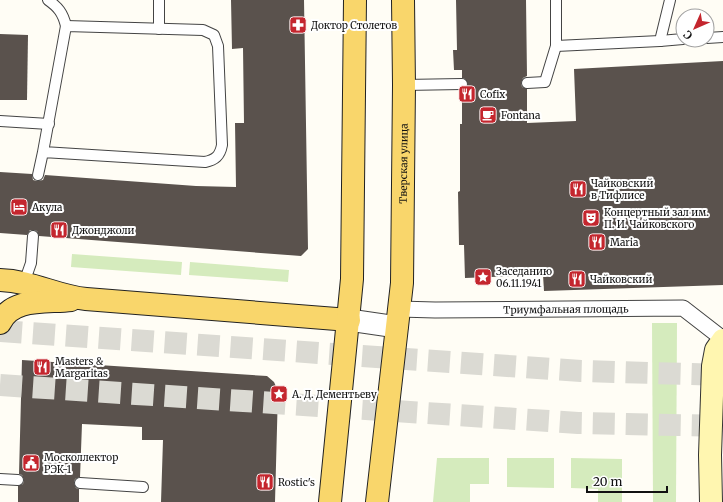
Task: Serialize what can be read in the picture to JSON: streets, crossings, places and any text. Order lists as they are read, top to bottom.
{
  "streets": {
    "main road": ["Тверская улица", "Триумфальная площадь"]
  },
  "crossings": [
    ["Тверская улица", "Триумфальная площадь"]
  ],
  "places": {
    "pharmacy": ["Доктор Столетов"],
    "restaurant": [
      "Cofix",
      "Чайковский в Тифлисе",
      "Джонджоли",
      "Maria",
      "Чайковский",
      "Masters & Margaritas",
      "Rostic's"
    ],
    "cafe": ["Fontana"],
    "hotel": ["Акула"],
    "theatre": ["Концертный зал им. П. И. Чайковского"],
    "place": ["Заседанию 06.11.1941", "А. Д. Дементьеву"],
    "public building": ["Москоллектор РЭК-1"]
  },
  "scale_bar": "20 m",
  "north": "bottom left"
}
